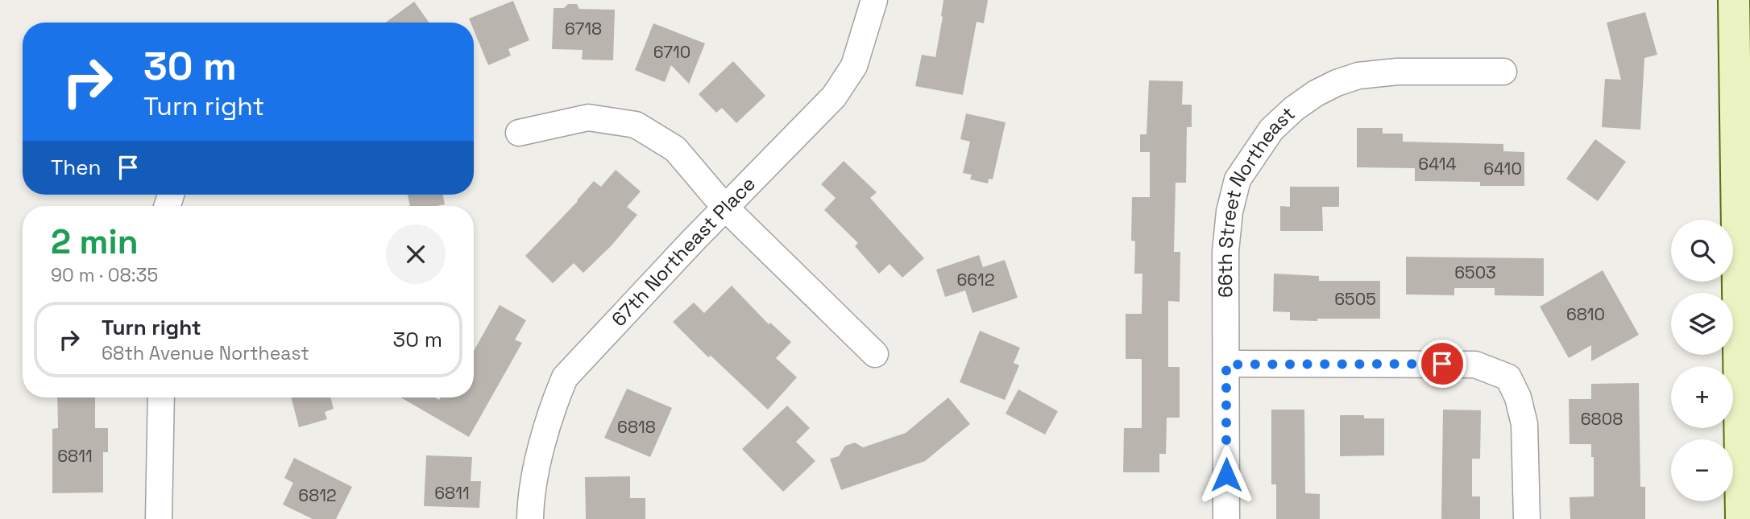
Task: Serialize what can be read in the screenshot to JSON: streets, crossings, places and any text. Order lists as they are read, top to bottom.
{
  "streets": {
    "street": ["66th Street Northeast", "67th Northeast Place"]
  },
  "house_numbers": [
    "6718",
    "6710",
    "6414",
    "6410",
    "6503",
    "6612",
    "6505",
    "6810",
    "6808",
    "6818",
    "6811",
    "6811",
    "6812"
  ],
  "page": {
    "turn": ["30 m", "Turn right"],
    "then": "Then",
    "heading": ["2 min", "90 m · 08:35"],
    "map_buttons": ["+", "−"],
    "list": [
      {
        "name": "Turn right",
        "note": "68th Avenue Northeast",
        "value": "30 m"
      }
    ]
  }
}
